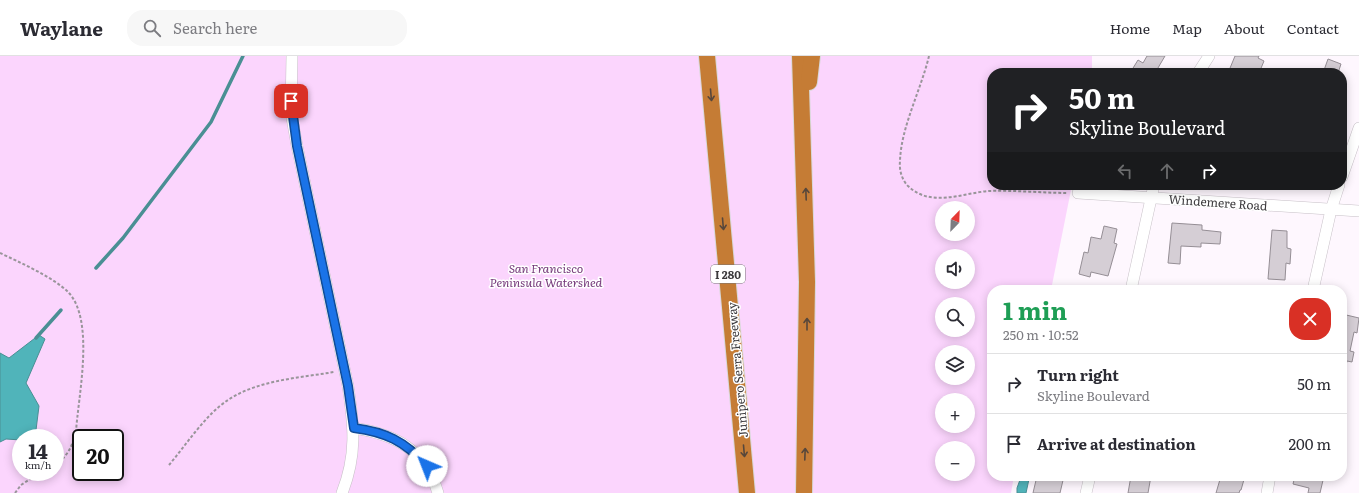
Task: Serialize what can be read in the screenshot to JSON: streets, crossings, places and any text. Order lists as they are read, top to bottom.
{
  "streets": {
    "highway": ["I 280", "Junipero Serra Freeway"],
    "street": ["Windemere Road"]
  },
  "parks": ["San Francisco Peninsula Watershed"],
  "north": "top right",
  "page": {
    "header": "Waylane",
    "search": "Search here",
    "nav": [
      "Home",
      "Map",
      "About",
      "Contact"
    ],
    "turn": ["50 m", "Skyline Boulevard"],
    "map_buttons": ["+", "−"],
    "heading": ["1 min", "250 m · 10:52"],
    "list": [
      {
        "name": "Turn right",
        "note": "Skyline Boulevard",
        "value": "50 m"
      },
      {
        "name": "Arrive at destination",
        "value": "200 m"
      }
    ],
    "speed": "14 km/h",
    "limit": "20"
  }
}
